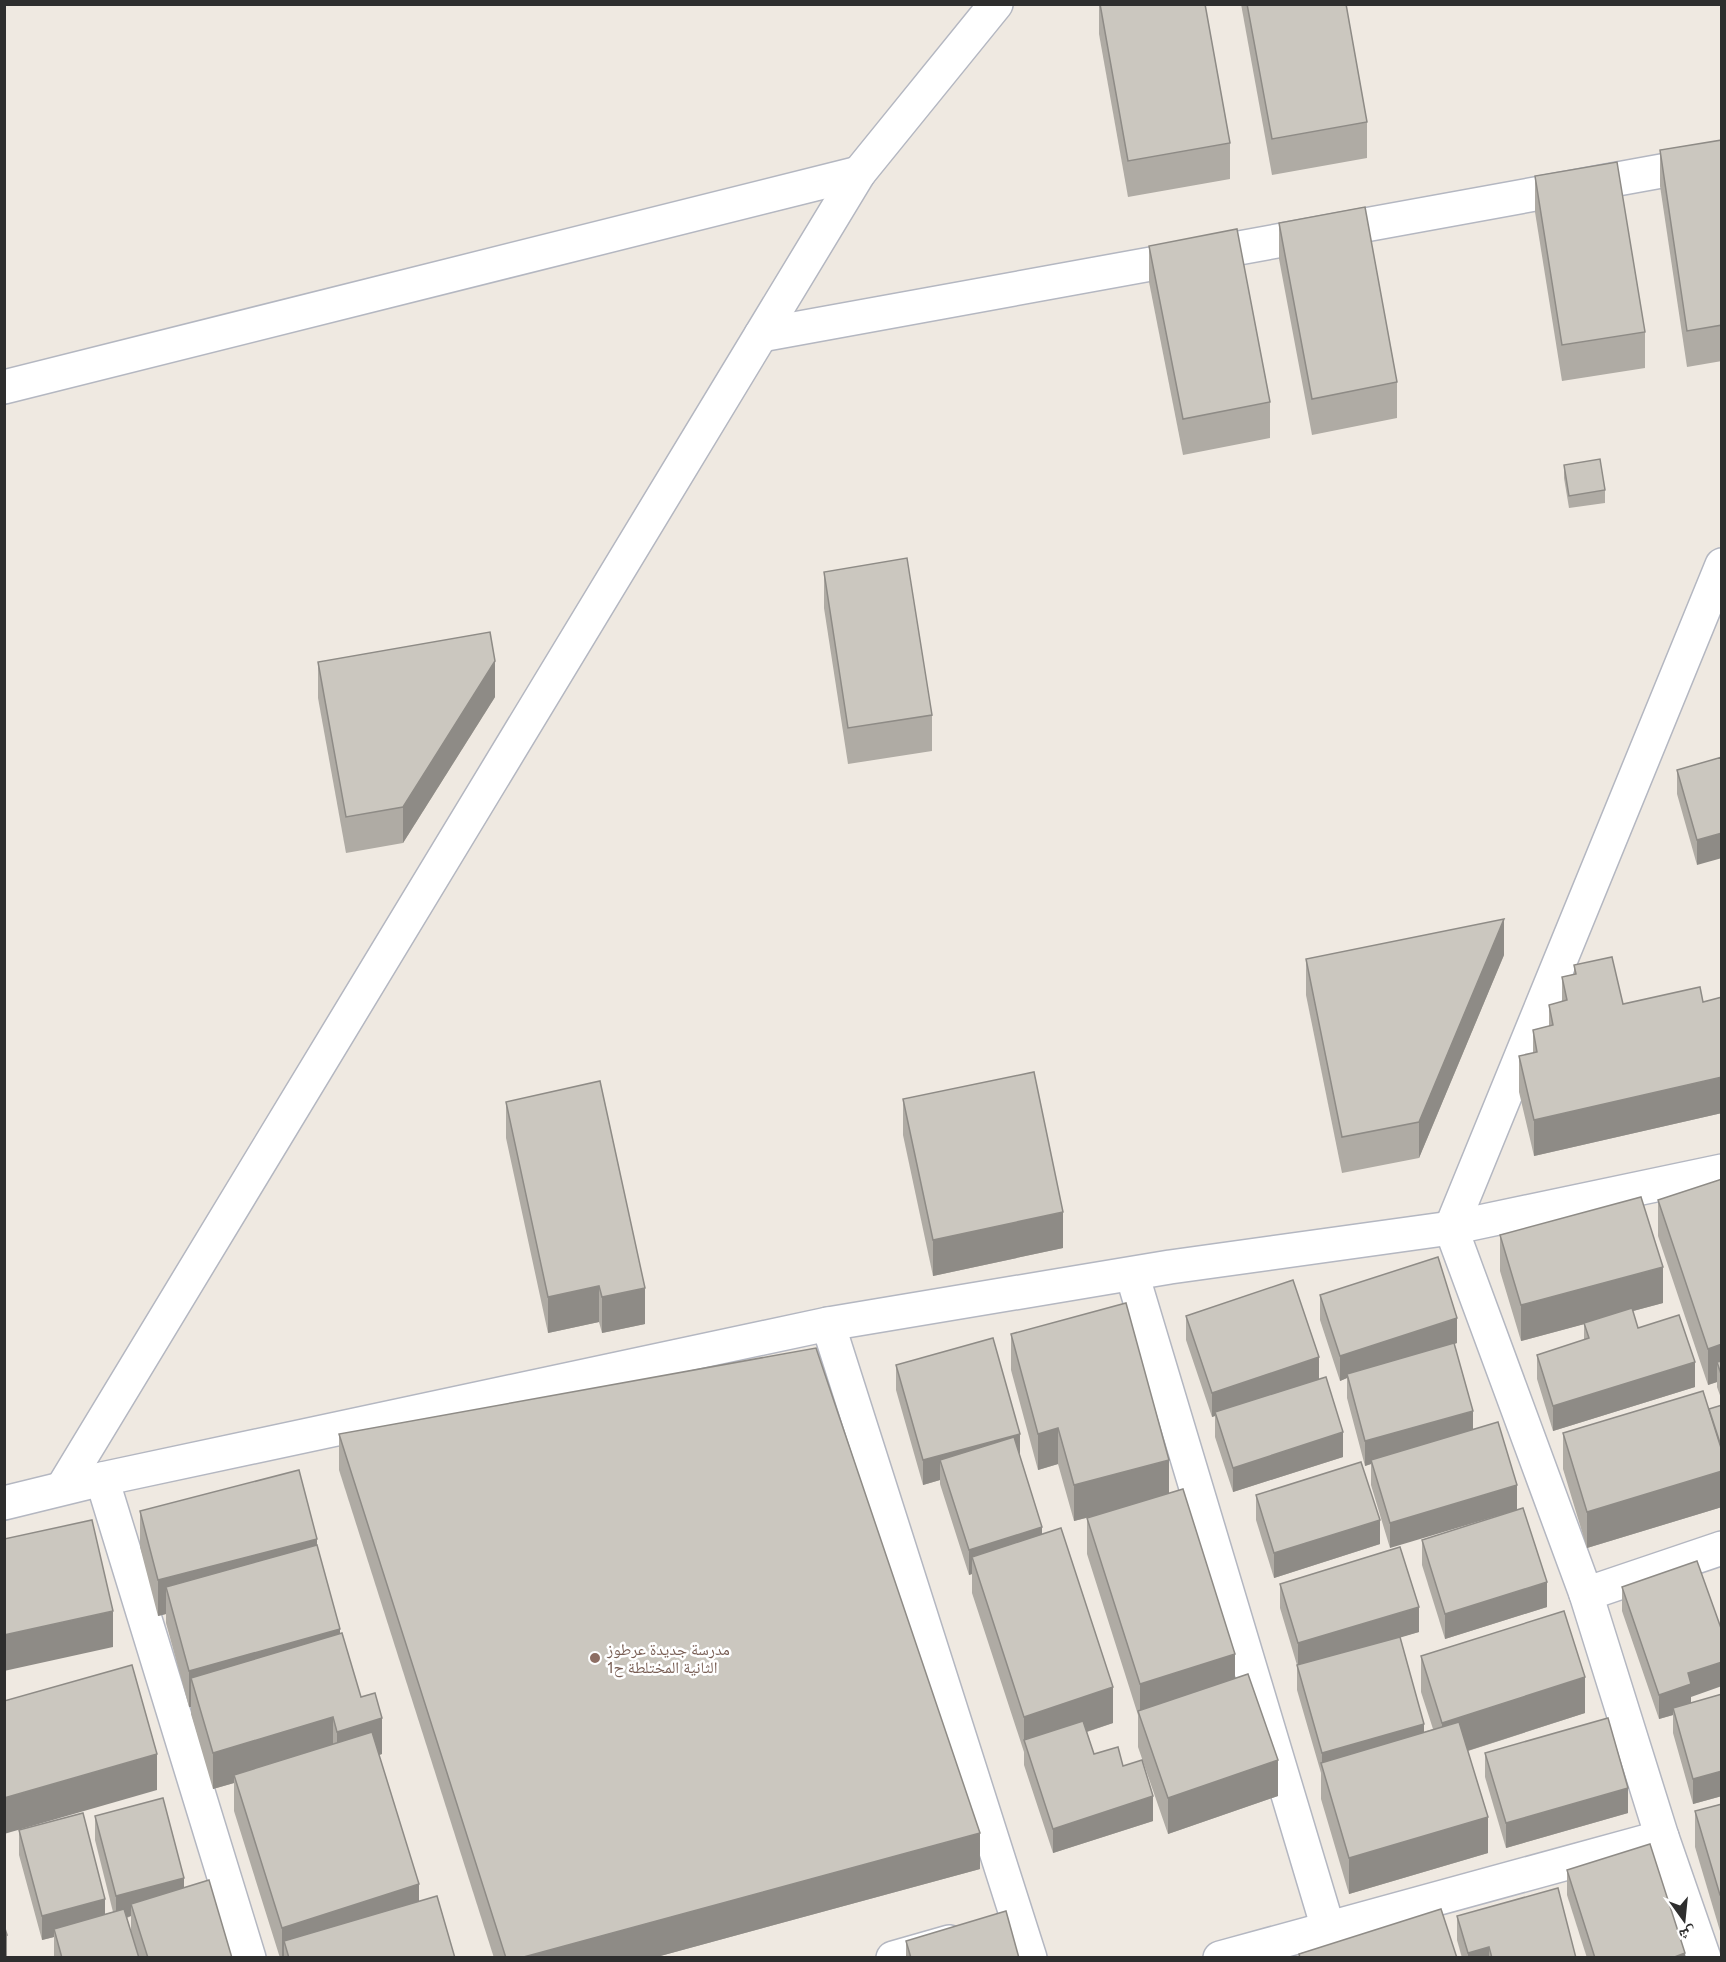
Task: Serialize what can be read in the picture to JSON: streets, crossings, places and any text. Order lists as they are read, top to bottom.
{
  "places": ["مدرسة جديدة عرطوز الثانية المختلطة ح1"],
  "north": "bottom"
}
